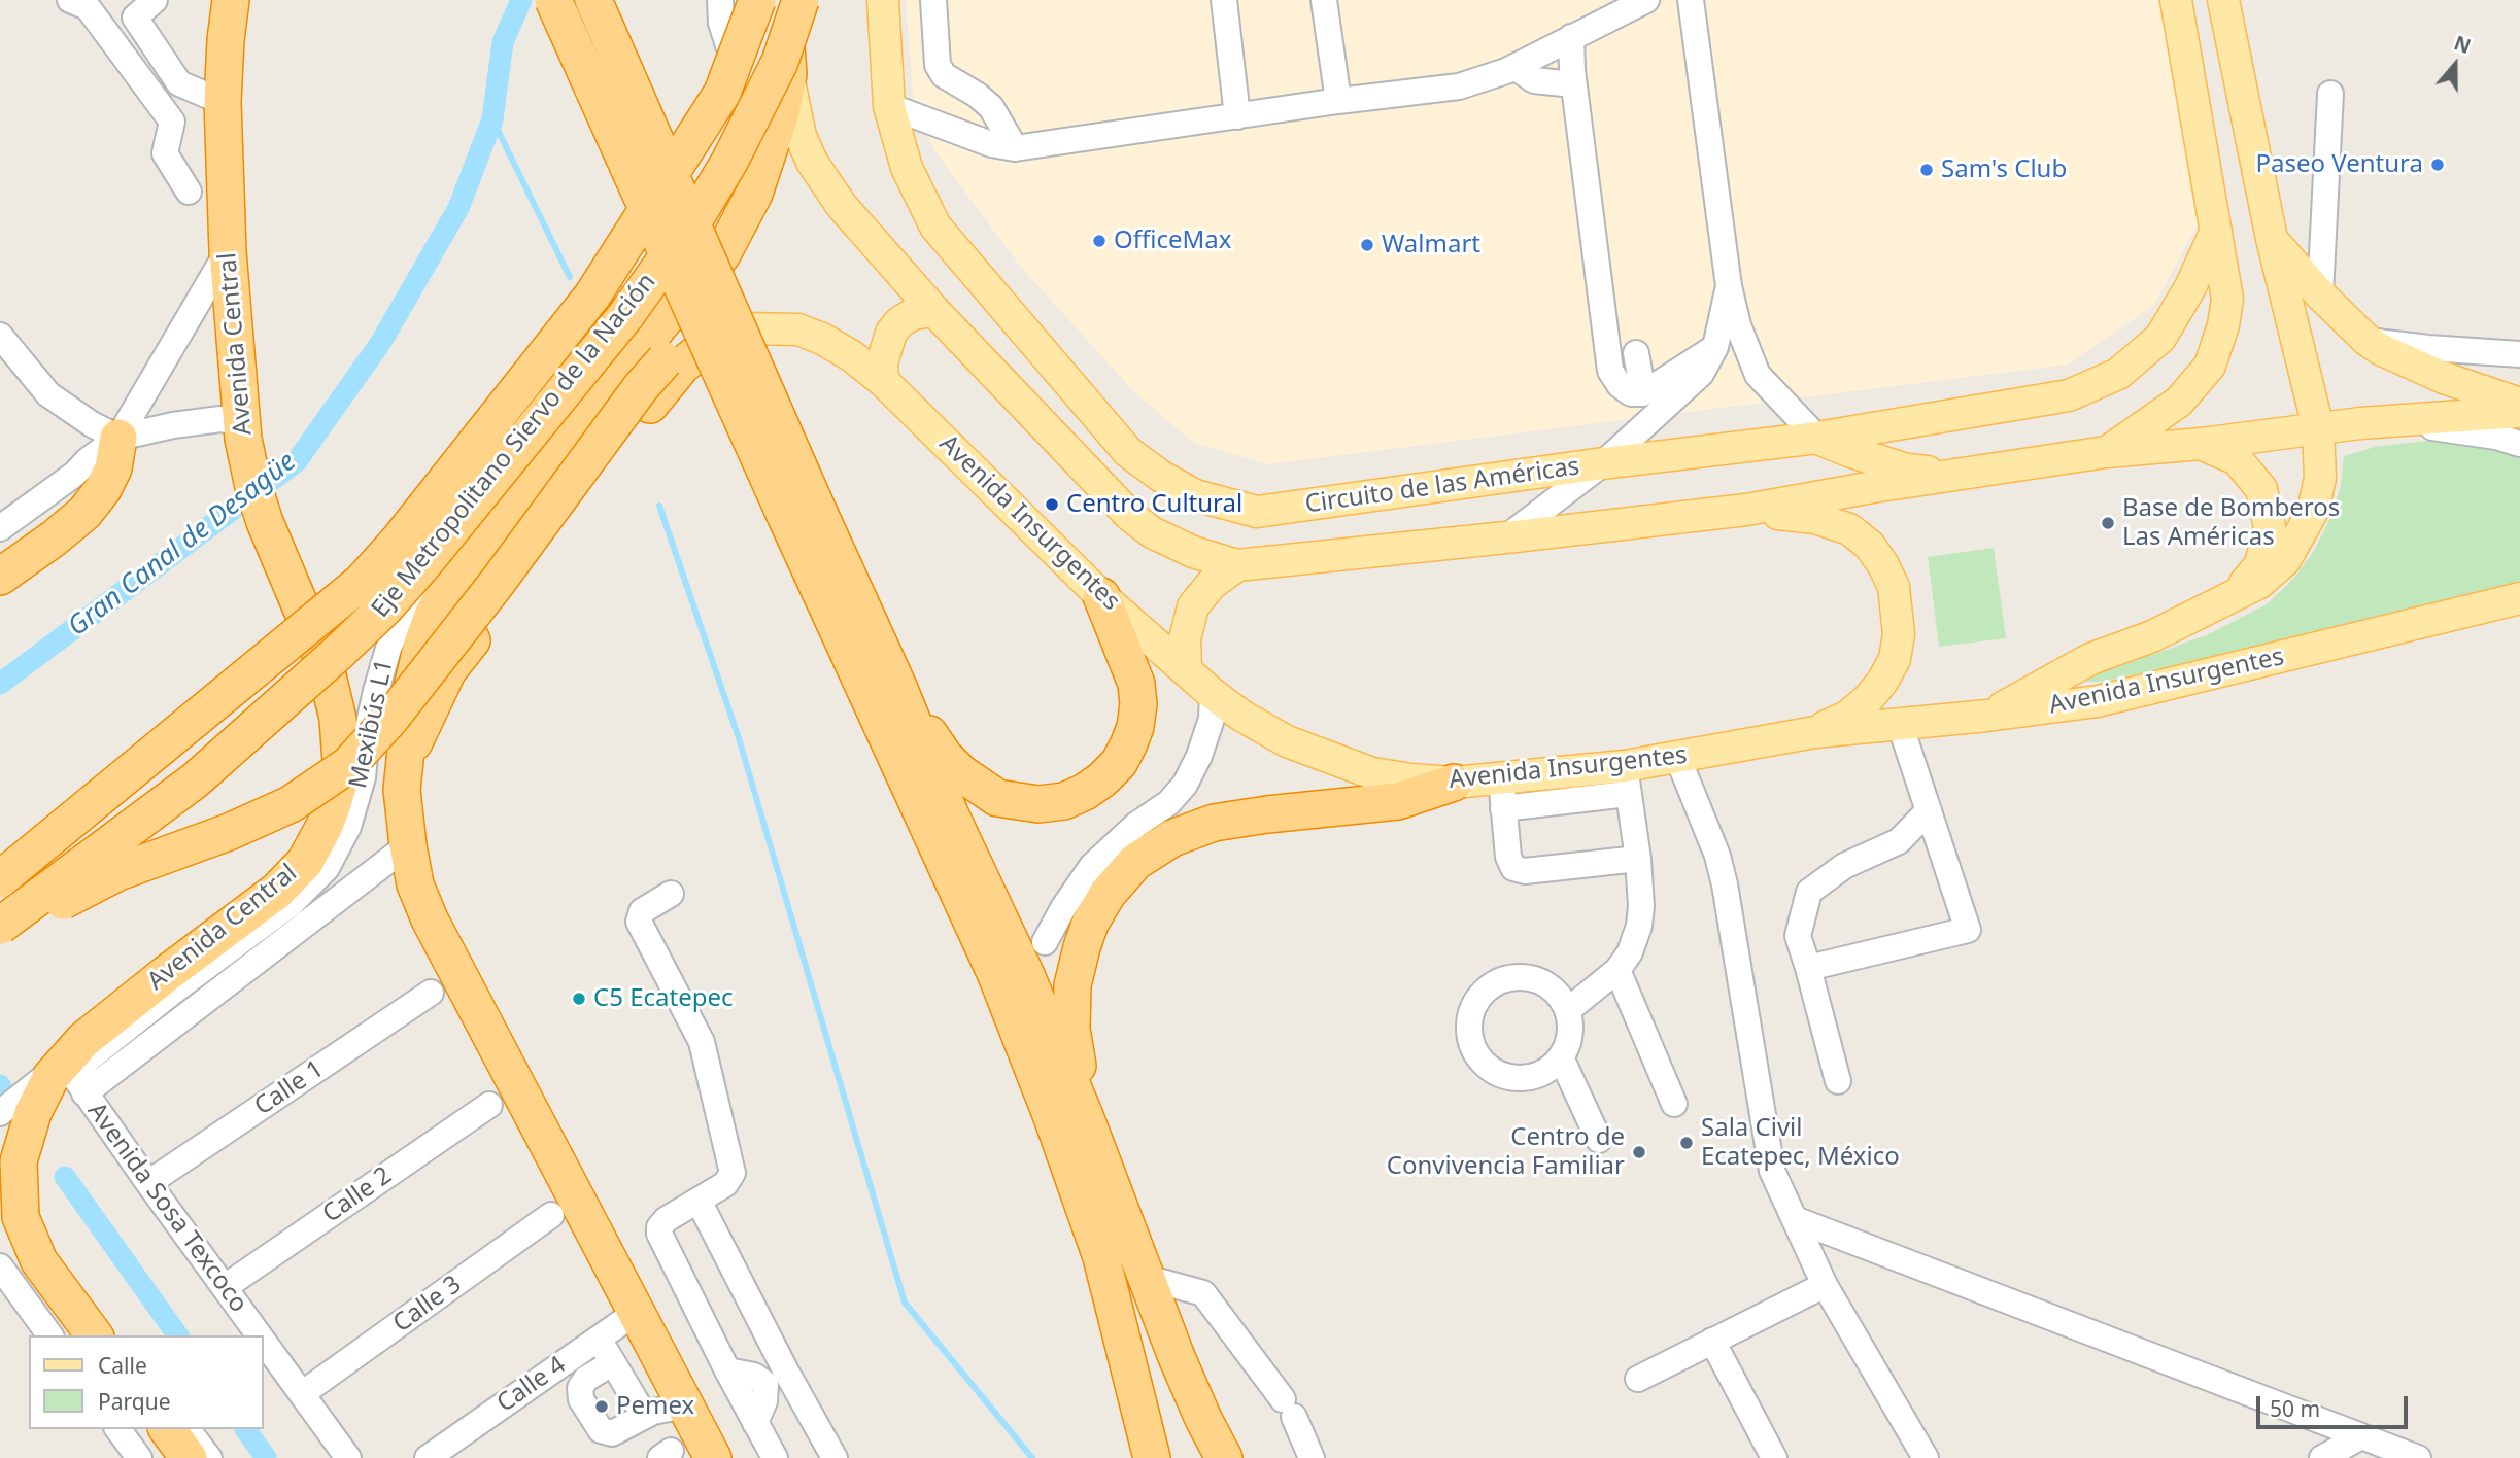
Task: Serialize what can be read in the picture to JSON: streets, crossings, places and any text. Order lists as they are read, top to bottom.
{
  "streets": {
    "highway": ["Avenida Central", "Eje Metropolitano Siervo de la Nación"],
    "main road": ["Circuito de las Américas", "Avenida Insurgentes"],
    "street": [
      "Mexibús L1",
      "Calle 1",
      "Calle 2",
      "Avenida Sosa Texcoco",
      "Calle 3",
      "Calle 4"
    ]
  },
  "crossings": [
    ["Avenida Central", "Mexibús L1"],
    ["Avenida Central", "Avenida Sosa Texcoco"],
    ["Eje Metropolitano Siervo de la Nación", "Mexibús L1"],
    ["Mexibús L1", "Avenida Sosa Texcoco"],
    ["Calle 1", "Avenida Sosa Texcoco"],
    ["Calle 2", "Avenida Sosa Texcoco"],
    ["Avenida Sosa Texcoco", "Calle 3"]
  ],
  "water": ["Gran Canal de Desagüe"],
  "places": [
    "Paseo Ventura",
    "Sam's Club",
    "OfficeMax",
    "Walmart",
    "Centro Cultural",
    "Base de Bomberos Las Américas",
    "C5 Ecatepec",
    "Sala Civil Ecatepec, México",
    "Centro de Convivencia Familiar",
    "Pemex"
  ],
  "legend": ["Calle", "Parque"],
  "scale_bar": "50 m",
  "north": "top"
}
